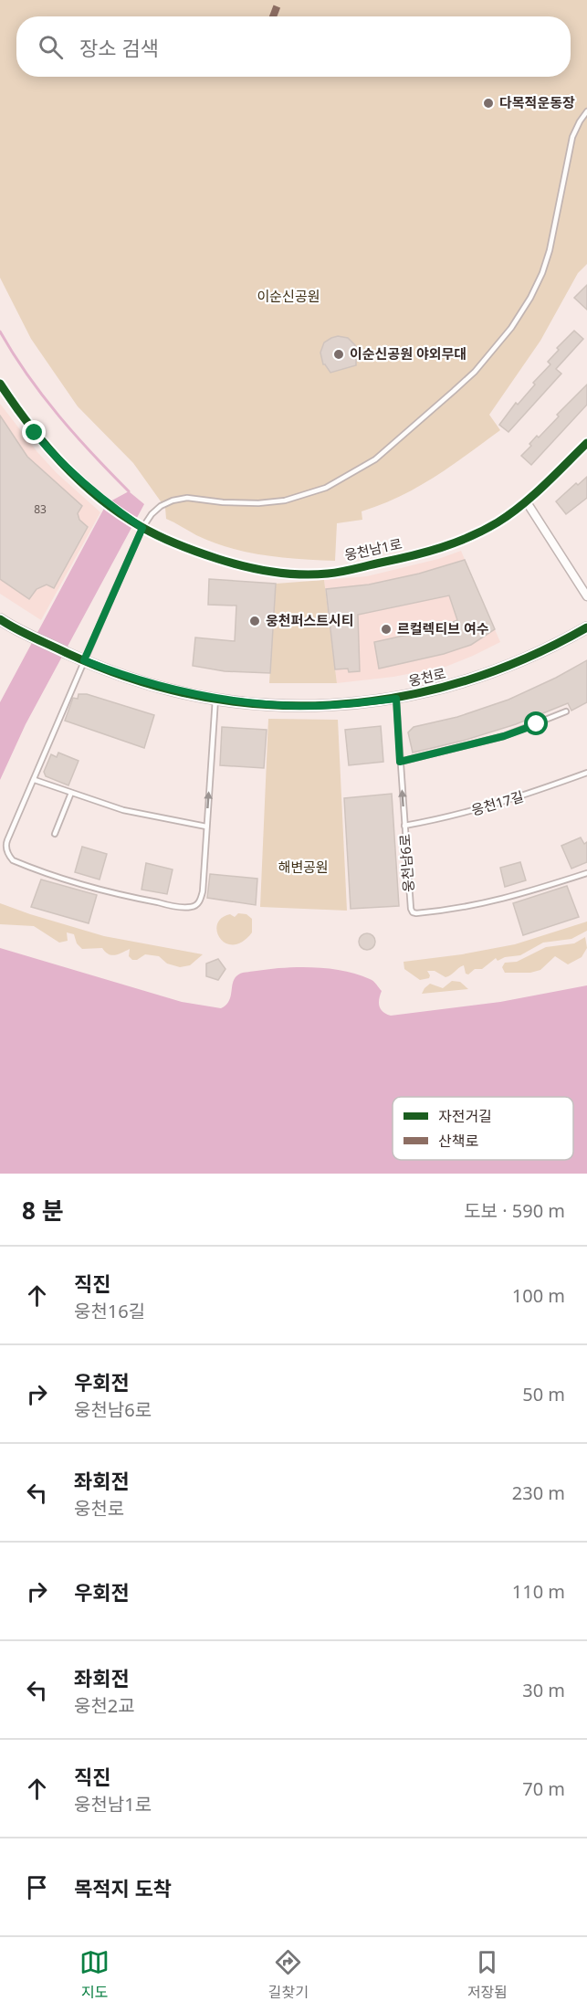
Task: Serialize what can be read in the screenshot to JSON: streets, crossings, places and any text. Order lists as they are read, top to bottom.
{
  "streets": {
    "street": ["웅천남1로", "웅천로"],
    "lane": ["웅천17길", "웅천남6로"]
  },
  "crossings": [
    ["웅천로", "웅천남6로"],
    ["웅천17길", "웅천남6로"]
  ],
  "parks": ["이순신공원", "해변공원"],
  "places": [
    "다목적운동장",
    "이순신공원 야외무대",
    "웅천퍼스트시티",
    "르컬렉티브 여수"
  ],
  "house_numbers": ["83"],
  "legend": ["자전거길", "산책로"],
  "page": {
    "search": "장소 검색",
    "heading": ["8 분", "도보 · 590 m"],
    "list": [
      ["직진", "웅천16길", "100 m"],
      ["우회전", "웅천남6로", "50 m"],
      ["좌회전", "웅천로", "230 m"],
      ["우회전", "110 m"],
      ["좌회전", "웅천2교", "30 m"],
      ["직진", "웅천남1로", "70 m"],
      "목적지 도착"
    ],
    "nav": ["지도", "길찾기", "저장됨"]
  }
}
